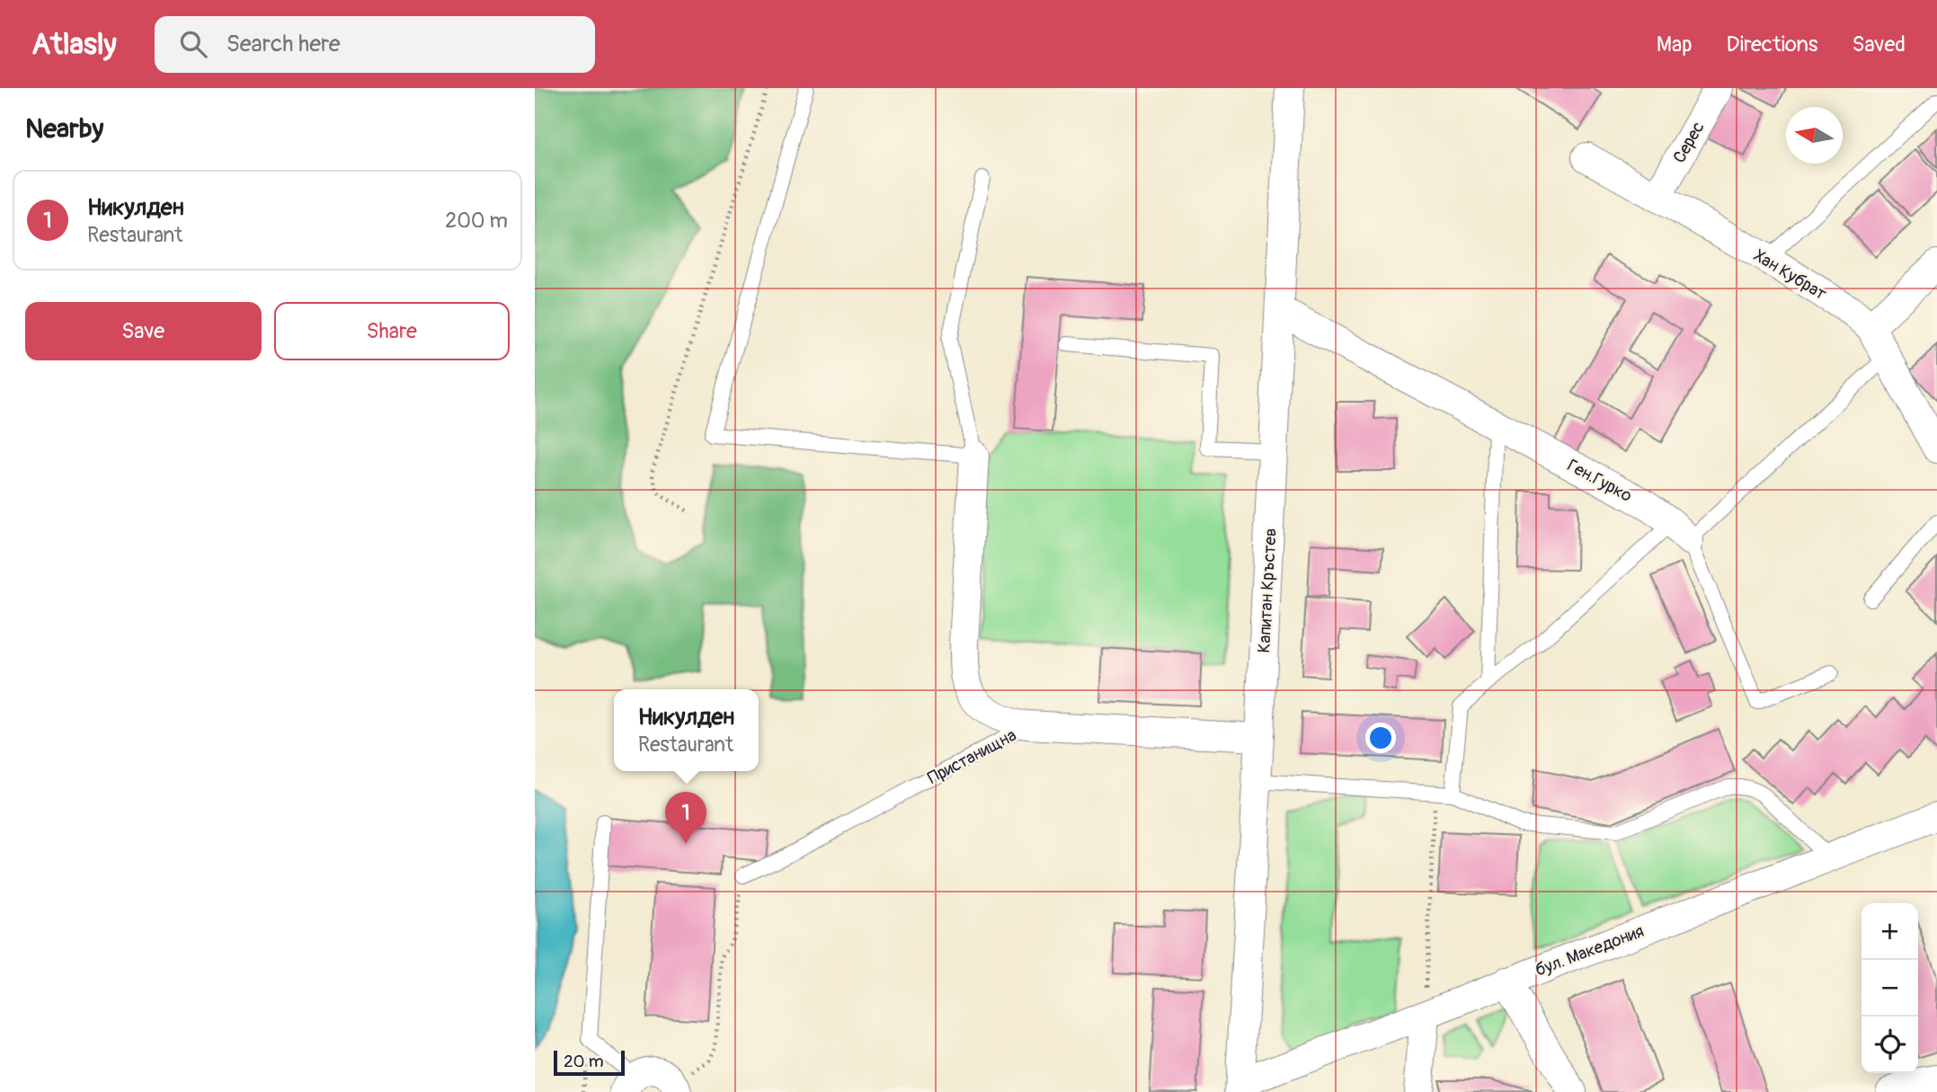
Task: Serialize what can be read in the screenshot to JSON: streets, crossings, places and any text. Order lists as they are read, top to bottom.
{
  "streets": {
    "street": [
      "Серес",
      "Хан Кубрат",
      "Ген.Гурко",
      "Капитан Кръстев",
      "Пристанищна",
      "бул. Македония"
    ]
  },
  "crossings": [
    ["Серес", "Хан Кубрат"],
    ["Ген.Гурко", "Капитан Кръстев"],
    ["Капитан Кръстев", "Пристанищна"],
    ["Капитан Кръстев", "бул. Македония"]
  ],
  "scale_bar": "20 m",
  "north": "left",
  "page": {
    "header": "Atlasly",
    "search": "Search here",
    "nav": ["Map", "Directions", "Saved"],
    "heading": "Nearby",
    "list": [
      {
        "mark": "1",
        "name": "Никулден",
        "note": "Restaurant",
        "value": "200 m"
      }
    ],
    "buttons": ["Save", "Share"],
    "popup": ["Никулден", "Restaurant"],
    "pins": "1",
    "map_buttons": ["+", "−"],
    "scale": "20 m"
  }
}
